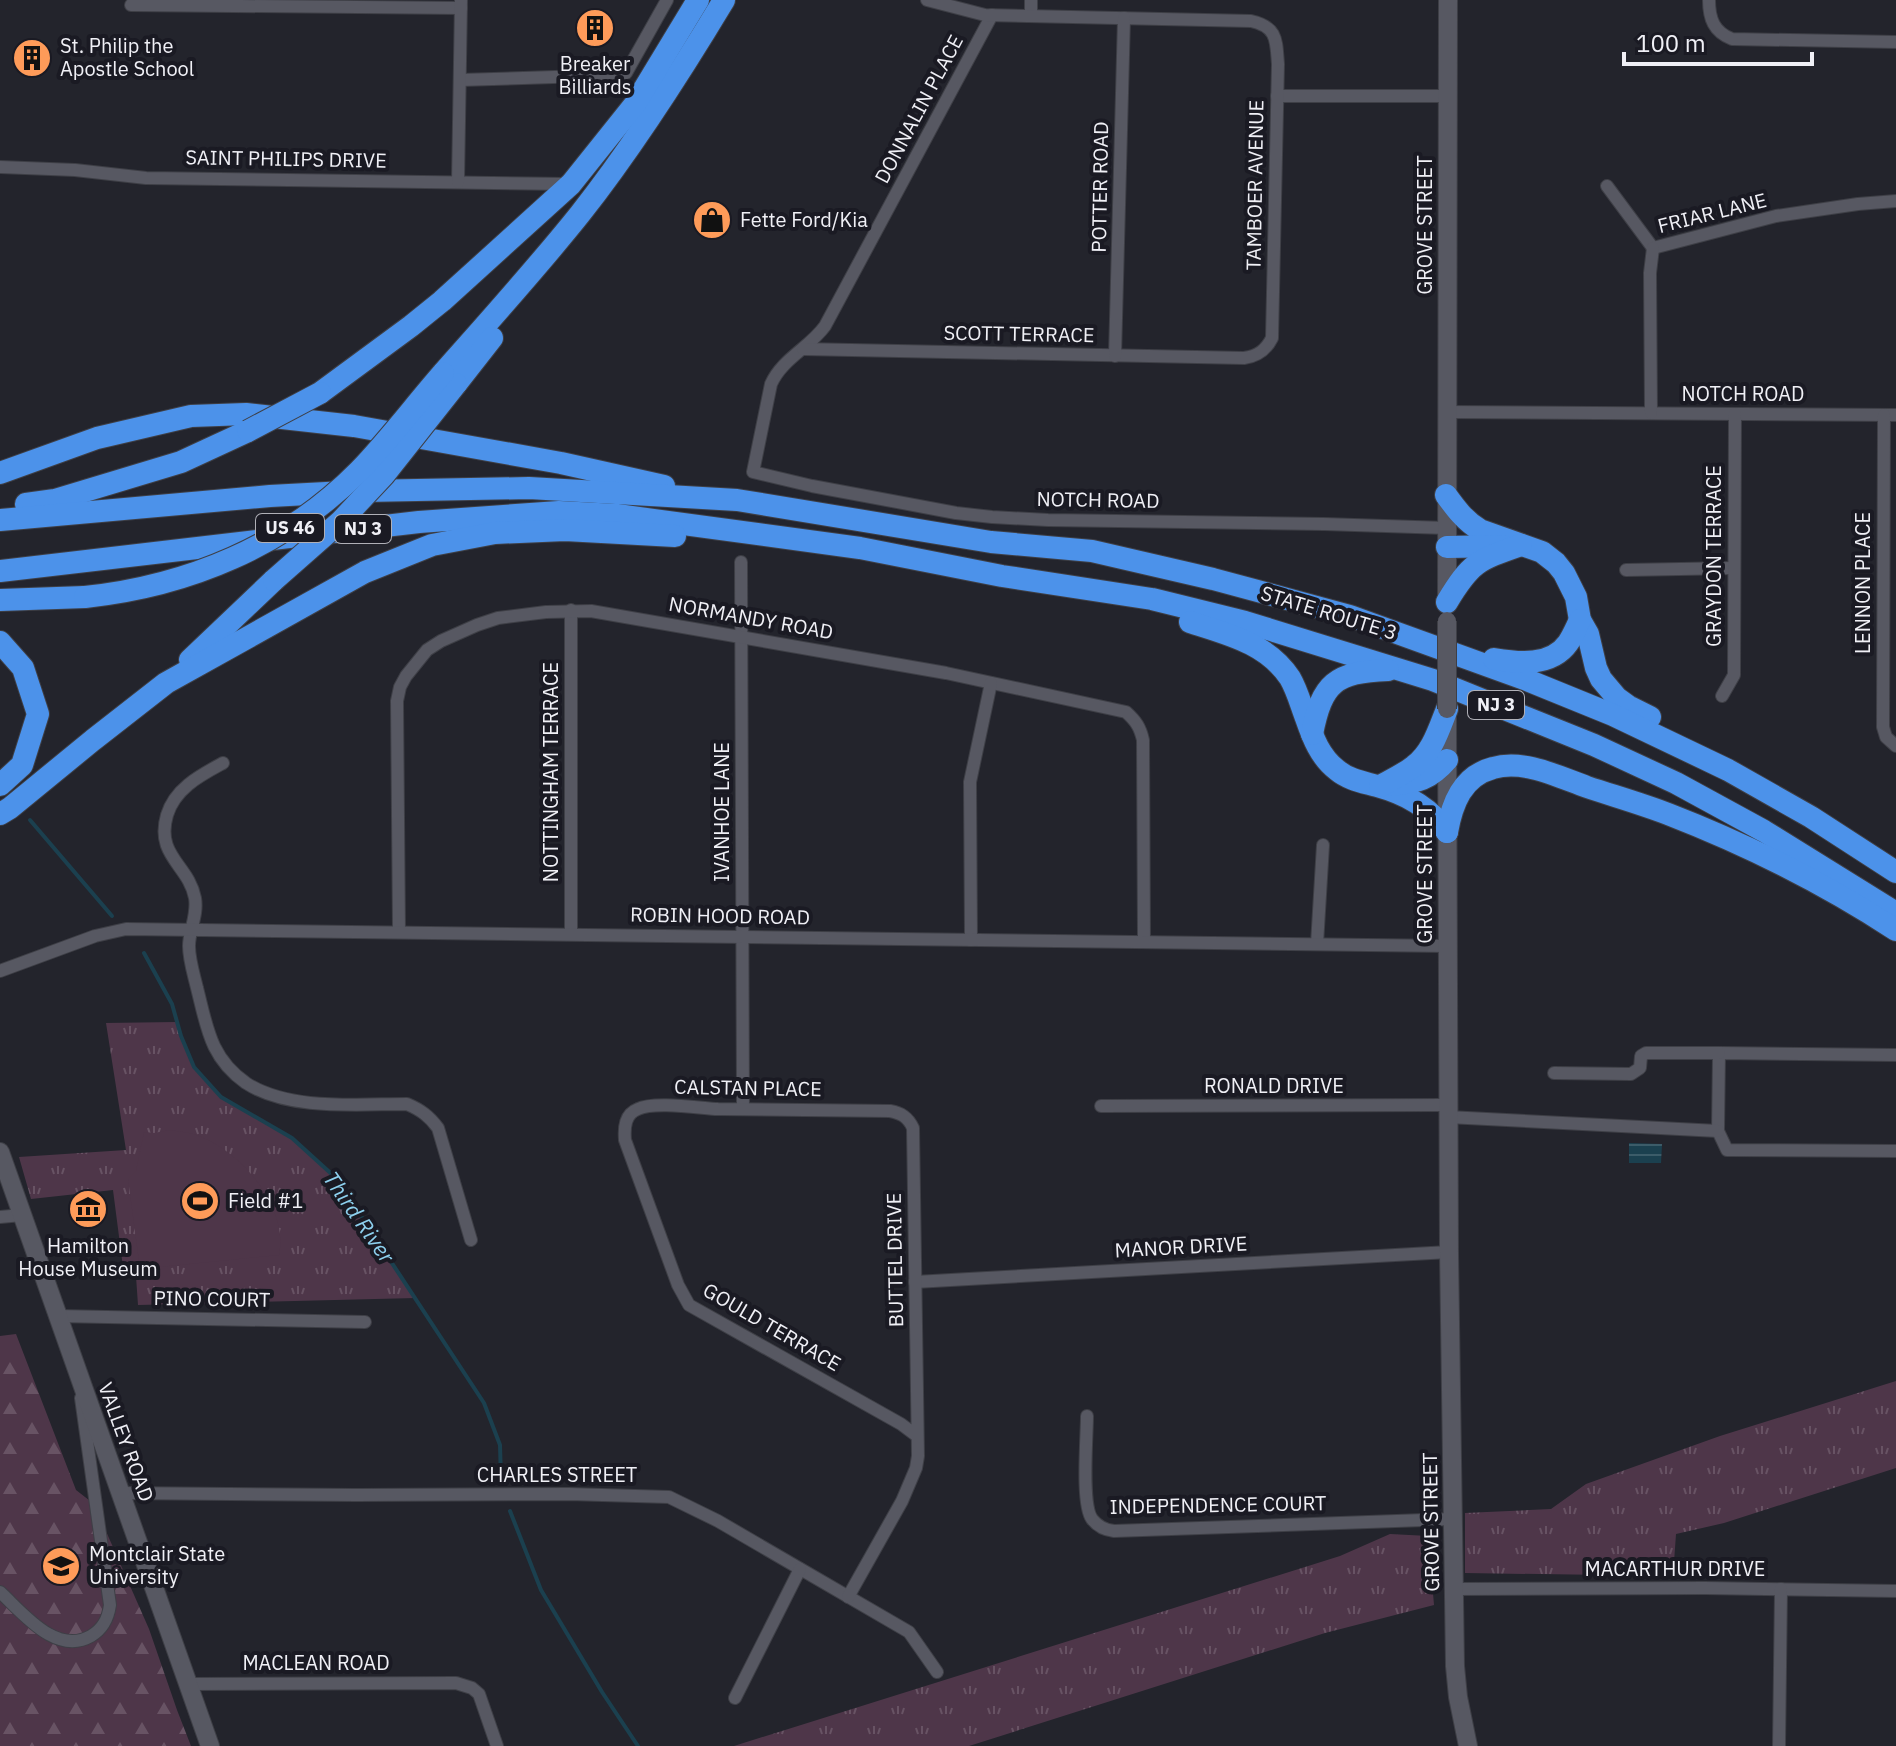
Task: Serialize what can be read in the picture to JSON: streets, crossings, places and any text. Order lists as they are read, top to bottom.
{
  "streets": {
    "highway": ["US 46", "NJ 3", "STATE ROUTE 3"],
    "street": [
      "DONNALIN PLACE",
      "SAINT PHILIPS DRIVE",
      "TAMBOER AVENUE",
      "POTTER ROAD",
      "FRIAR LANE",
      "GROVE STREET",
      "SCOTT TERRACE",
      "NOTCH ROAD",
      "GRAYDON TERRACE",
      "LENNON PLACE",
      "NORMANDY ROAD",
      "NOTTINGHAM TERRACE",
      "IVANHOE LANE",
      "ROBIN HOOD ROAD",
      "RONALD DRIVE",
      "CALSTAN PLACE",
      "MANOR DRIVE",
      "BUTTEL DRIVE",
      "PINO COURT",
      "GOULD TERRACE",
      "VALLEY ROAD",
      "CHARLES STREET",
      "INDEPENDENCE COURT",
      "MACARTHUR DRIVE",
      "MACLEAN ROAD"
    ]
  },
  "crossings": [
    ["DONNALIN PLACE", "TAMBOER AVENUE"],
    ["DONNALIN PLACE", "SCOTT TERRACE"],
    ["DONNALIN PLACE", "NOTCH ROAD"],
    ["TAMBOER AVENUE", "POTTER ROAD"],
    ["TAMBOER AVENUE", "SCOTT TERRACE"],
    ["POTTER ROAD", "SCOTT TERRACE"],
    ["FRIAR LANE", "NOTCH ROAD"],
    ["GROVE STREET", "NOTCH ROAD"],
    ["GROVE STREET", "ROBIN HOOD ROAD"],
    ["GROVE STREET", "RONALD DRIVE"],
    ["GROVE STREET", "MANOR DRIVE"],
    ["GROVE STREET", "INDEPENDENCE COURT"],
    ["GROVE STREET", "MACARTHUR DRIVE"],
    ["NOTCH ROAD", "GRAYDON TERRACE"],
    ["NOTCH ROAD", "LENNON PLACE"],
    ["NJ 3", "STATE ROUTE 3"],
    ["NORMANDY ROAD", "NOTTINGHAM TERRACE"],
    ["NORMANDY ROAD", "IVANHOE LANE"],
    ["NORMANDY ROAD", "ROBIN HOOD ROAD"],
    ["NOTTINGHAM TERRACE", "ROBIN HOOD ROAD"],
    ["IVANHOE LANE", "ROBIN HOOD ROAD"],
    ["IVANHOE LANE", "CALSTAN PLACE"],
    ["CALSTAN PLACE", "BUTTEL DRIVE"],
    ["CALSTAN PLACE", "GOULD TERRACE"],
    ["MANOR DRIVE", "BUTTEL DRIVE"],
    ["BUTTEL DRIVE", "GOULD TERRACE"],
    ["BUTTEL DRIVE", "CHARLES STREET"],
    ["PINO COURT", "VALLEY ROAD"],
    ["VALLEY ROAD", "CHARLES STREET"],
    ["VALLEY ROAD", "MACLEAN ROAD"]
  ],
  "water": ["Third River"],
  "places": {
    "building": ["Breaker Billiards", "St. Philip the Apostle School"],
    "shop": ["Fette Ford/Kia"],
    "sports": ["Field #1"],
    "museum": ["Hamilton House Museum"],
    "school or university": ["Montclair State University"]
  },
  "scale_bar": "100 m"
}
